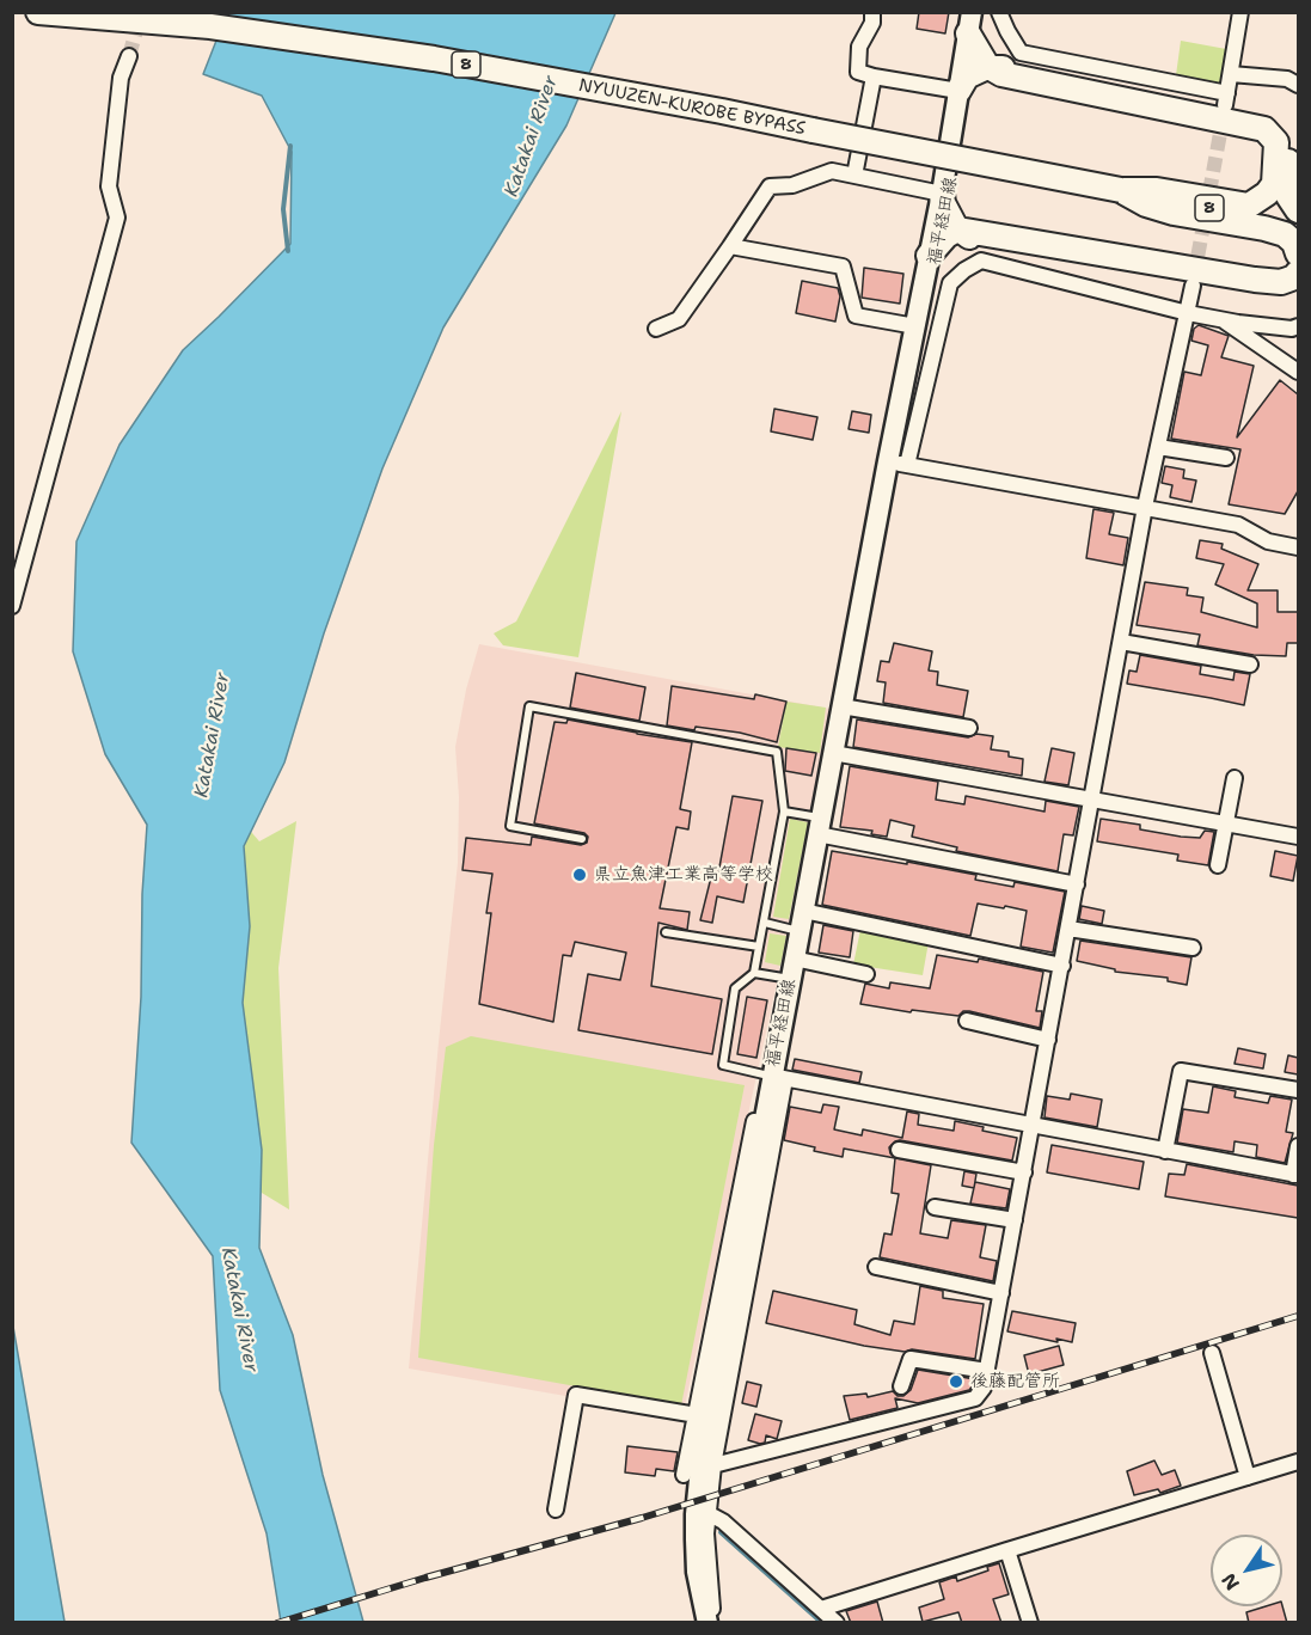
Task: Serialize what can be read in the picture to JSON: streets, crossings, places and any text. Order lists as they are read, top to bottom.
{
  "streets": {
    "highway": ["8", "NYUUZEN-KUROBE BYPASS"],
    "main road": ["福平経田線"]
  },
  "water": ["Katakai River"],
  "places": ["県立魚津工業高等学校", "後藤配管所"],
  "north": "bottom left"
}
